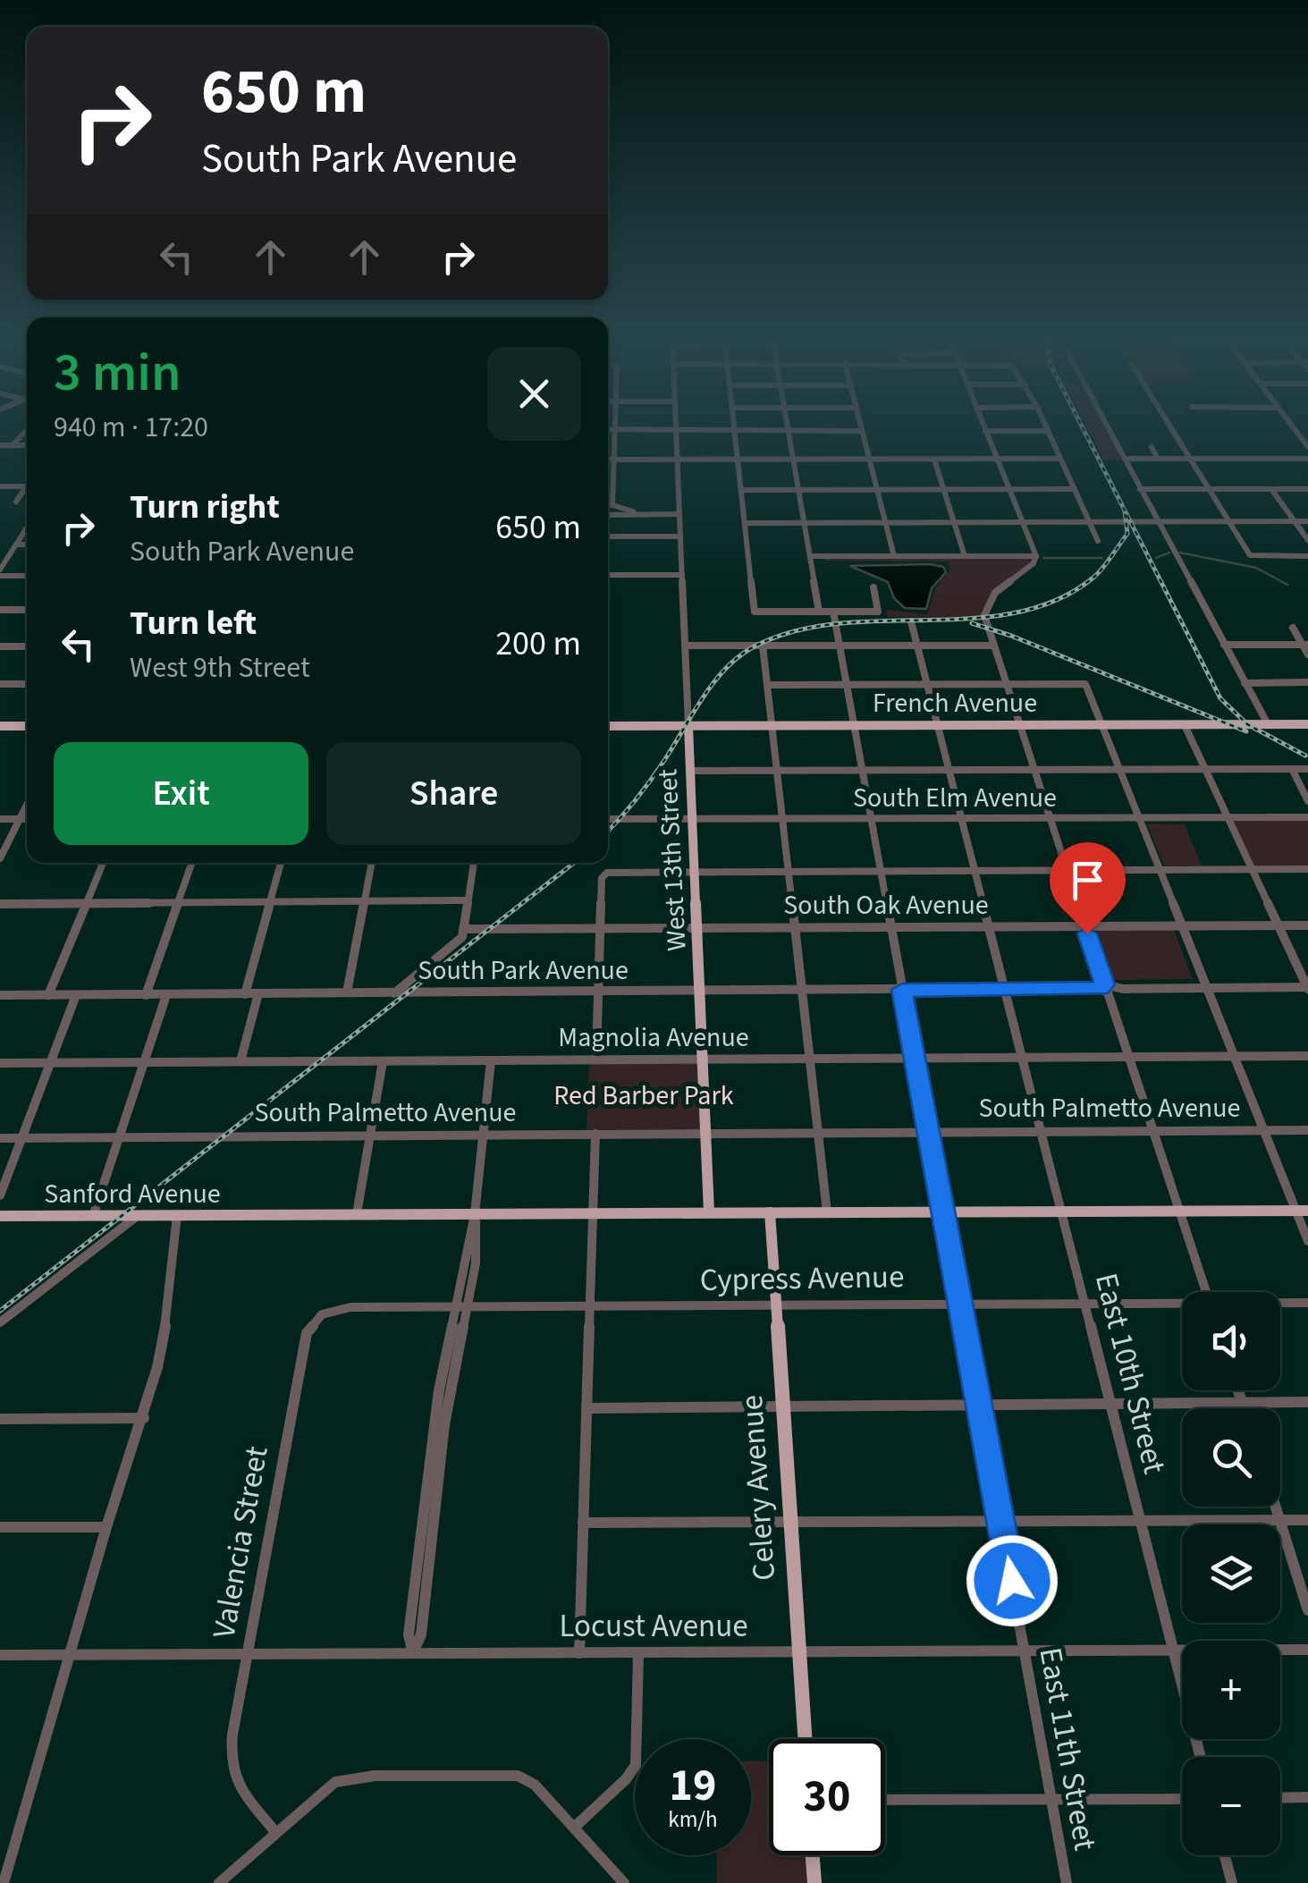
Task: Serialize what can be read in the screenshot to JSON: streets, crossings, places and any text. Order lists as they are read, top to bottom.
{
  "streets": {
    "main road": [
      "French Avenue",
      "West 13th Street",
      "Sanford Avenue",
      "Celery Avenue"
    ],
    "street": [
      "South Elm Avenue",
      "South Oak Avenue",
      "South Park Avenue",
      "Magnolia Avenue",
      "South Palmetto Avenue",
      "Cypress Avenue",
      "East 10th Street",
      "Valencia Street",
      "Locust Avenue",
      "East 11th Street"
    ]
  },
  "crossings": [
    ["French Avenue", "West 13th Street"],
    ["French Avenue", "East 10th Street"],
    ["French Avenue", "East 11th Street"],
    ["South Elm Avenue", "West 13th Street"],
    ["South Elm Avenue", "East 10th Street"],
    ["South Elm Avenue", "East 11th Street"],
    ["West 13th Street", "South Oak Avenue"],
    ["West 13th Street", "South Park Avenue"],
    ["West 13th Street", "Magnolia Avenue"],
    ["West 13th Street", "South Palmetto Avenue"],
    ["West 13th Street", "Sanford Avenue"],
    ["South Oak Avenue", "East 10th Street"],
    ["South Oak Avenue", "East 11th Street"],
    ["South Park Avenue", "East 10th Street"],
    ["South Park Avenue", "East 11th Street"],
    ["Magnolia Avenue", "East 10th Street"],
    ["Magnolia Avenue", "East 11th Street"],
    ["South Palmetto Avenue", "East 10th Street"],
    ["South Palmetto Avenue", "East 11th Street"],
    ["Sanford Avenue", "East 10th Street"],
    ["Sanford Avenue", "Celery Avenue"],
    ["Sanford Avenue", "East 11th Street"],
    ["Cypress Avenue", "East 10th Street"],
    ["Cypress Avenue", "Celery Avenue"],
    ["Cypress Avenue", "Valencia Street"],
    ["Cypress Avenue", "East 11th Street"],
    ["East 10th Street", "Locust Avenue"],
    ["Celery Avenue", "Locust Avenue"],
    ["Valencia Street", "Locust Avenue"],
    ["Locust Avenue", "East 11th Street"]
  ],
  "parks": ["Red Barber Park"],
  "page": {
    "turn": ["650 m", "South Park Avenue"],
    "heading": ["3 min", "940 m · 17:20"],
    "list": [
      {
        "name": "Turn right",
        "note": "South Park Avenue",
        "value": "650 m"
      },
      {
        "name": "Turn left",
        "note": "West 9th Street",
        "value": "200 m"
      }
    ],
    "buttons": ["Exit", "Share"],
    "map_buttons": ["+", "−"],
    "speed": "19 km/h",
    "limit": "30"
  }
}
